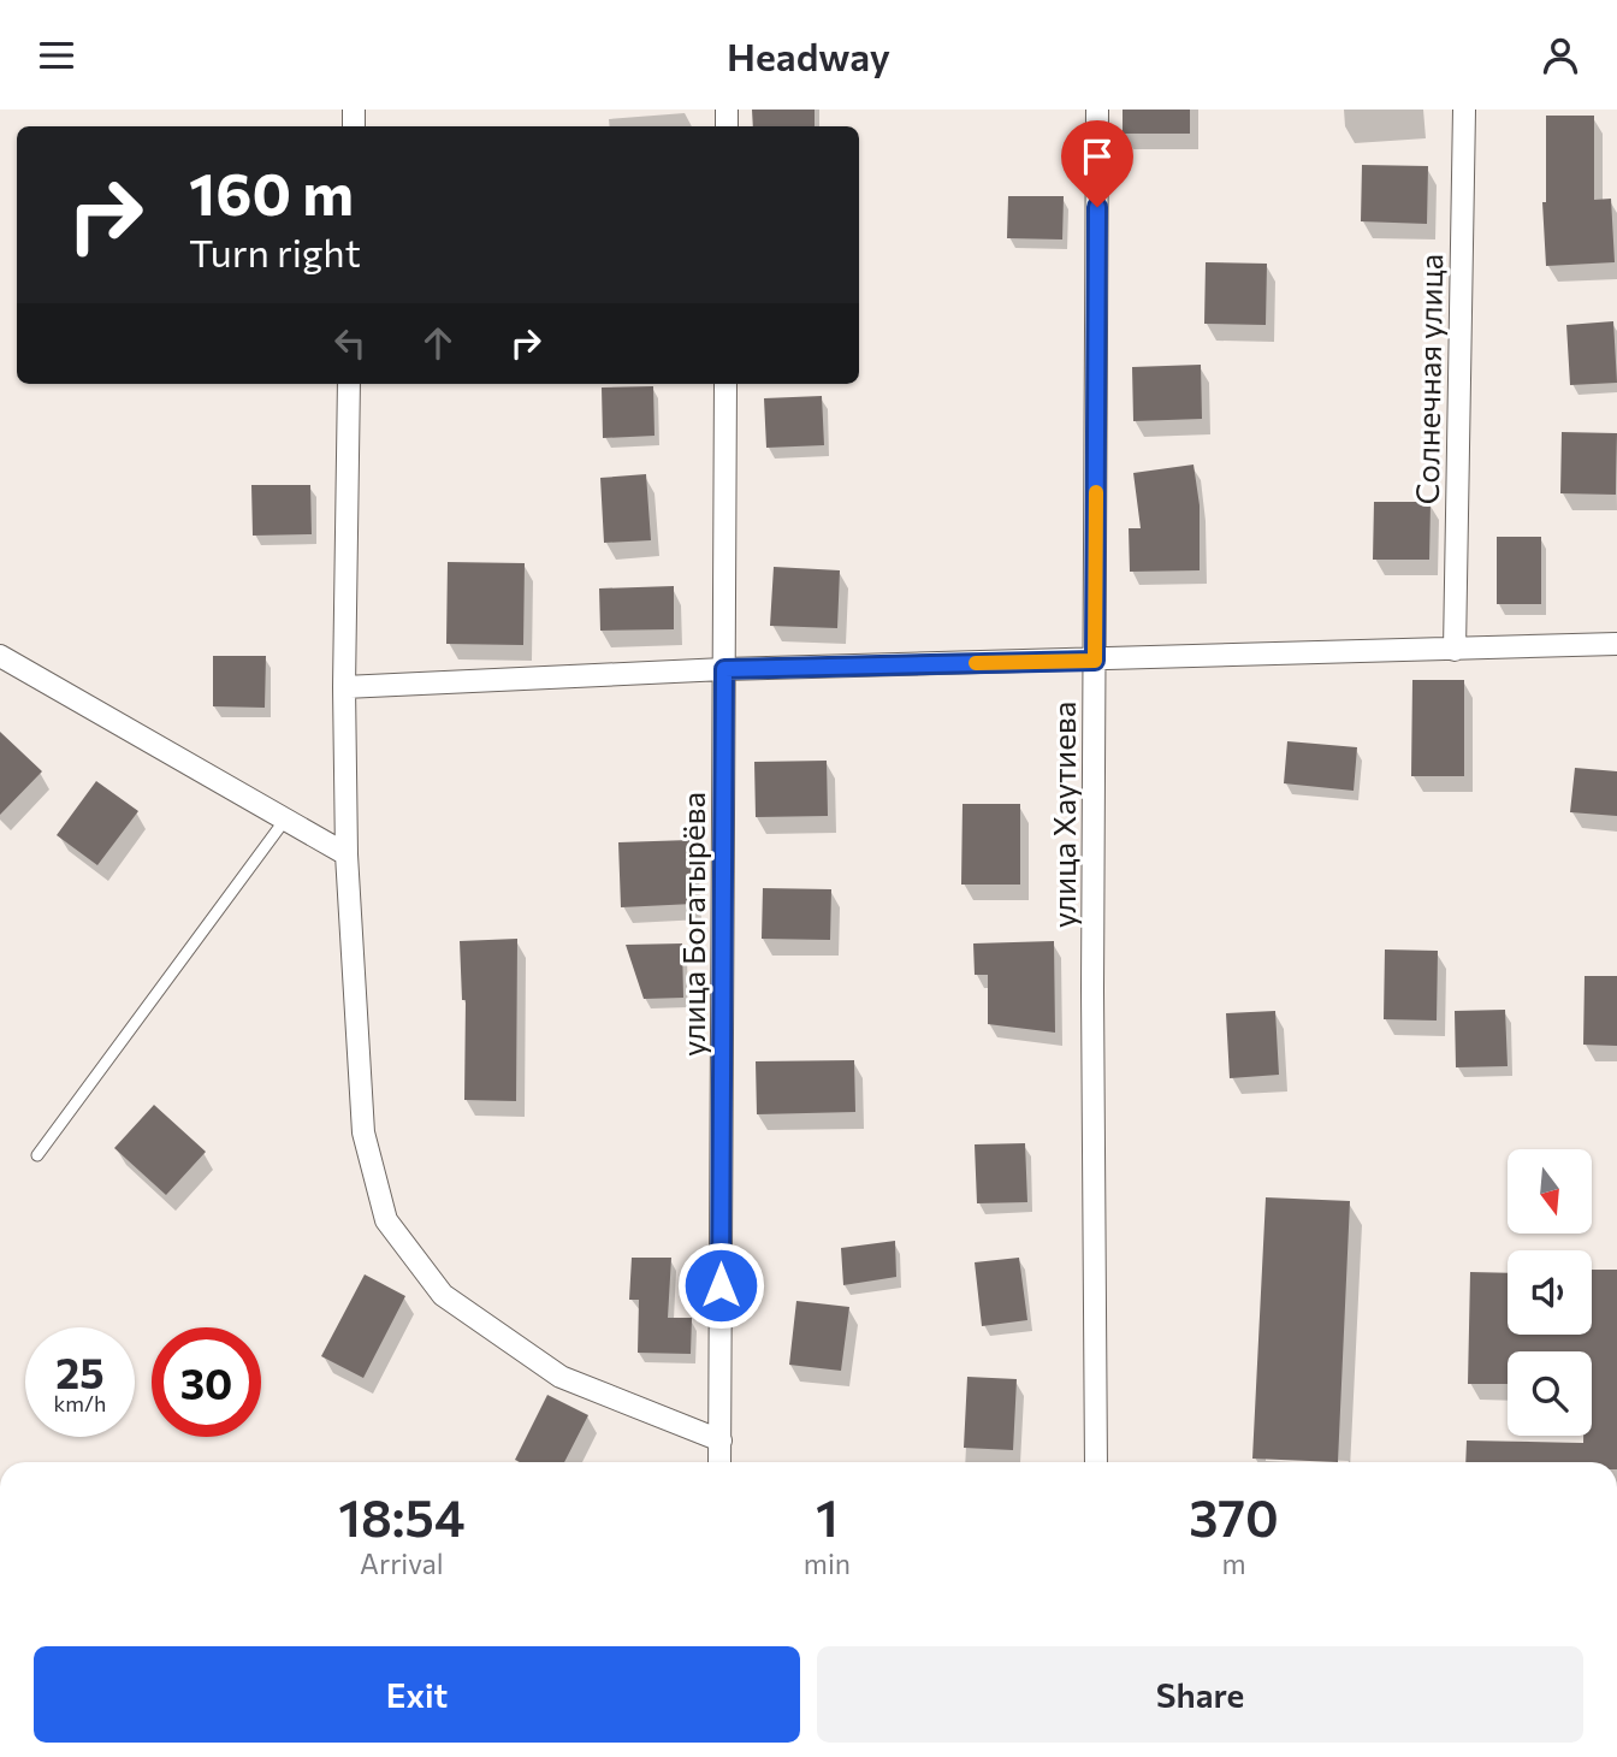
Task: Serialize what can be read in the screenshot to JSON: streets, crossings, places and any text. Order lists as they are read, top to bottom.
{
  "streets": {
    "street": ["Солнечная улица", "улица Хаутиева", "улица Богатырёва"]
  },
  "north": "bottom",
  "page": {
    "header": "Headway",
    "turn": ["160 m", "Turn right"],
    "speed": "25 km/h",
    "limit": "30",
    "eta": [
      "18:54",
      "Arrival",
      "1",
      "min",
      "370",
      "m"
    ],
    "buttons": ["Exit", "Share"]
  }
}
